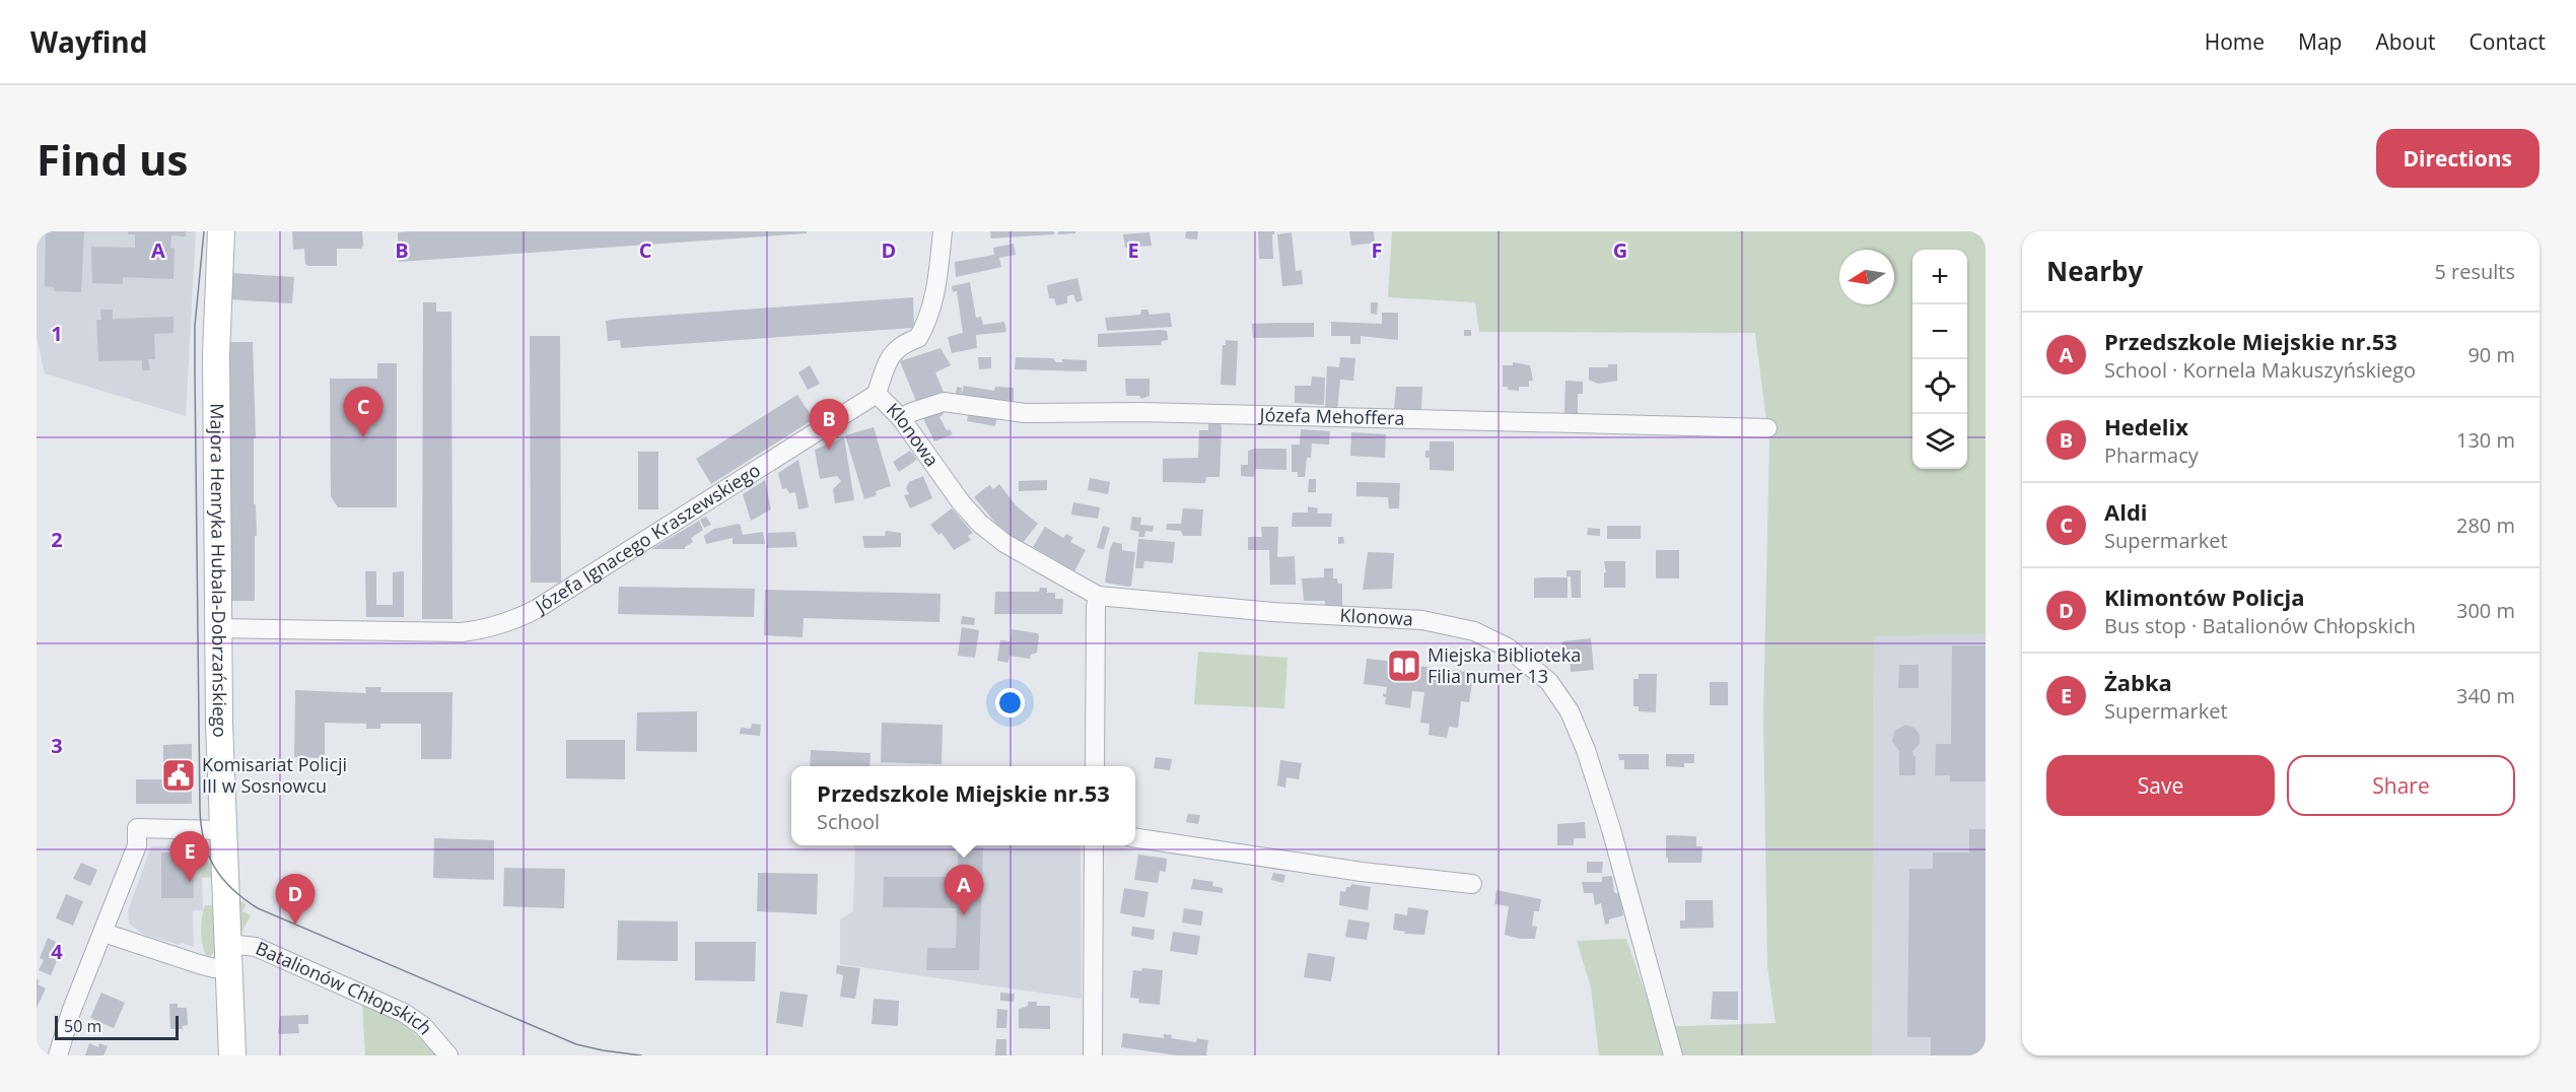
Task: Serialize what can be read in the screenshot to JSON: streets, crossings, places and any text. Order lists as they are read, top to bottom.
{
  "streets": {
    "street": [
      "Józefa Mehoffera",
      "Klonowa",
      "Józefa Ignacego Kraszewskiego",
      "Majora Henryka Hubala-Dobrzańskiego",
      "Batalionów Chłopskich"
    ]
  },
  "crossings": [
    ["Józefa Mehoffera", "Klonowa"],
    ["Klonowa", "Józefa Ignacego Kraszewskiego"],
    ["Józefa Ignacego Kraszewskiego", "Majora Henryka Hubala-Dobrzańskiego"],
    ["Majora Henryka Hubala-Dobrzańskiego", "Batalionów Chłopskich"]
  ],
  "places": {
    "library": ["Miejska Biblioteka Filia numer 13"],
    "public building": ["Komisariat Policji III w Sosnowcu"]
  },
  "scale_bar": "50 m",
  "north": "left",
  "page": {
    "header": "Wayfind",
    "nav": [
      "Home",
      "Map",
      "About",
      "Contact"
    ],
    "buttons": [
      "Directions",
      ["Save", "Share"]
    ],
    "title": "Find us",
    "heading": ["Nearby", "5 results"],
    "map_buttons": ["+", "−"],
    "list": [
      {
        "mark": "A",
        "name": "Przedszkole Miejskie nr.53",
        "note": "School · Kornela Makuszyńskiego",
        "value": "90 m"
      },
      {
        "mark": "B",
        "name": "Hedelix",
        "note": "Pharmacy",
        "value": "130 m"
      },
      {
        "mark": "C",
        "name": "Aldi",
        "note": "Supermarket",
        "value": "280 m"
      },
      {
        "mark": "D",
        "name": "Klimontów Policja",
        "note": "Bus stop · Batalionów Chłopskich",
        "value": "300 m"
      },
      {
        "mark": "E",
        "name": "Żabka",
        "note": "Supermarket",
        "value": "340 m"
      }
    ],
    "pins": [
      "C",
      "B",
      "E",
      "A",
      "D"
    ],
    "popup": ["Przedszkole Miejskie nr.53", "School"],
    "scale": "50 m"
  },
  "grid": {
    "columns": [
      "A",
      "B",
      "C",
      "D",
      "E",
      "F",
      "G"
    ],
    "rows": [
      "1",
      "2",
      "3",
      "4"
    ]
  }
}
